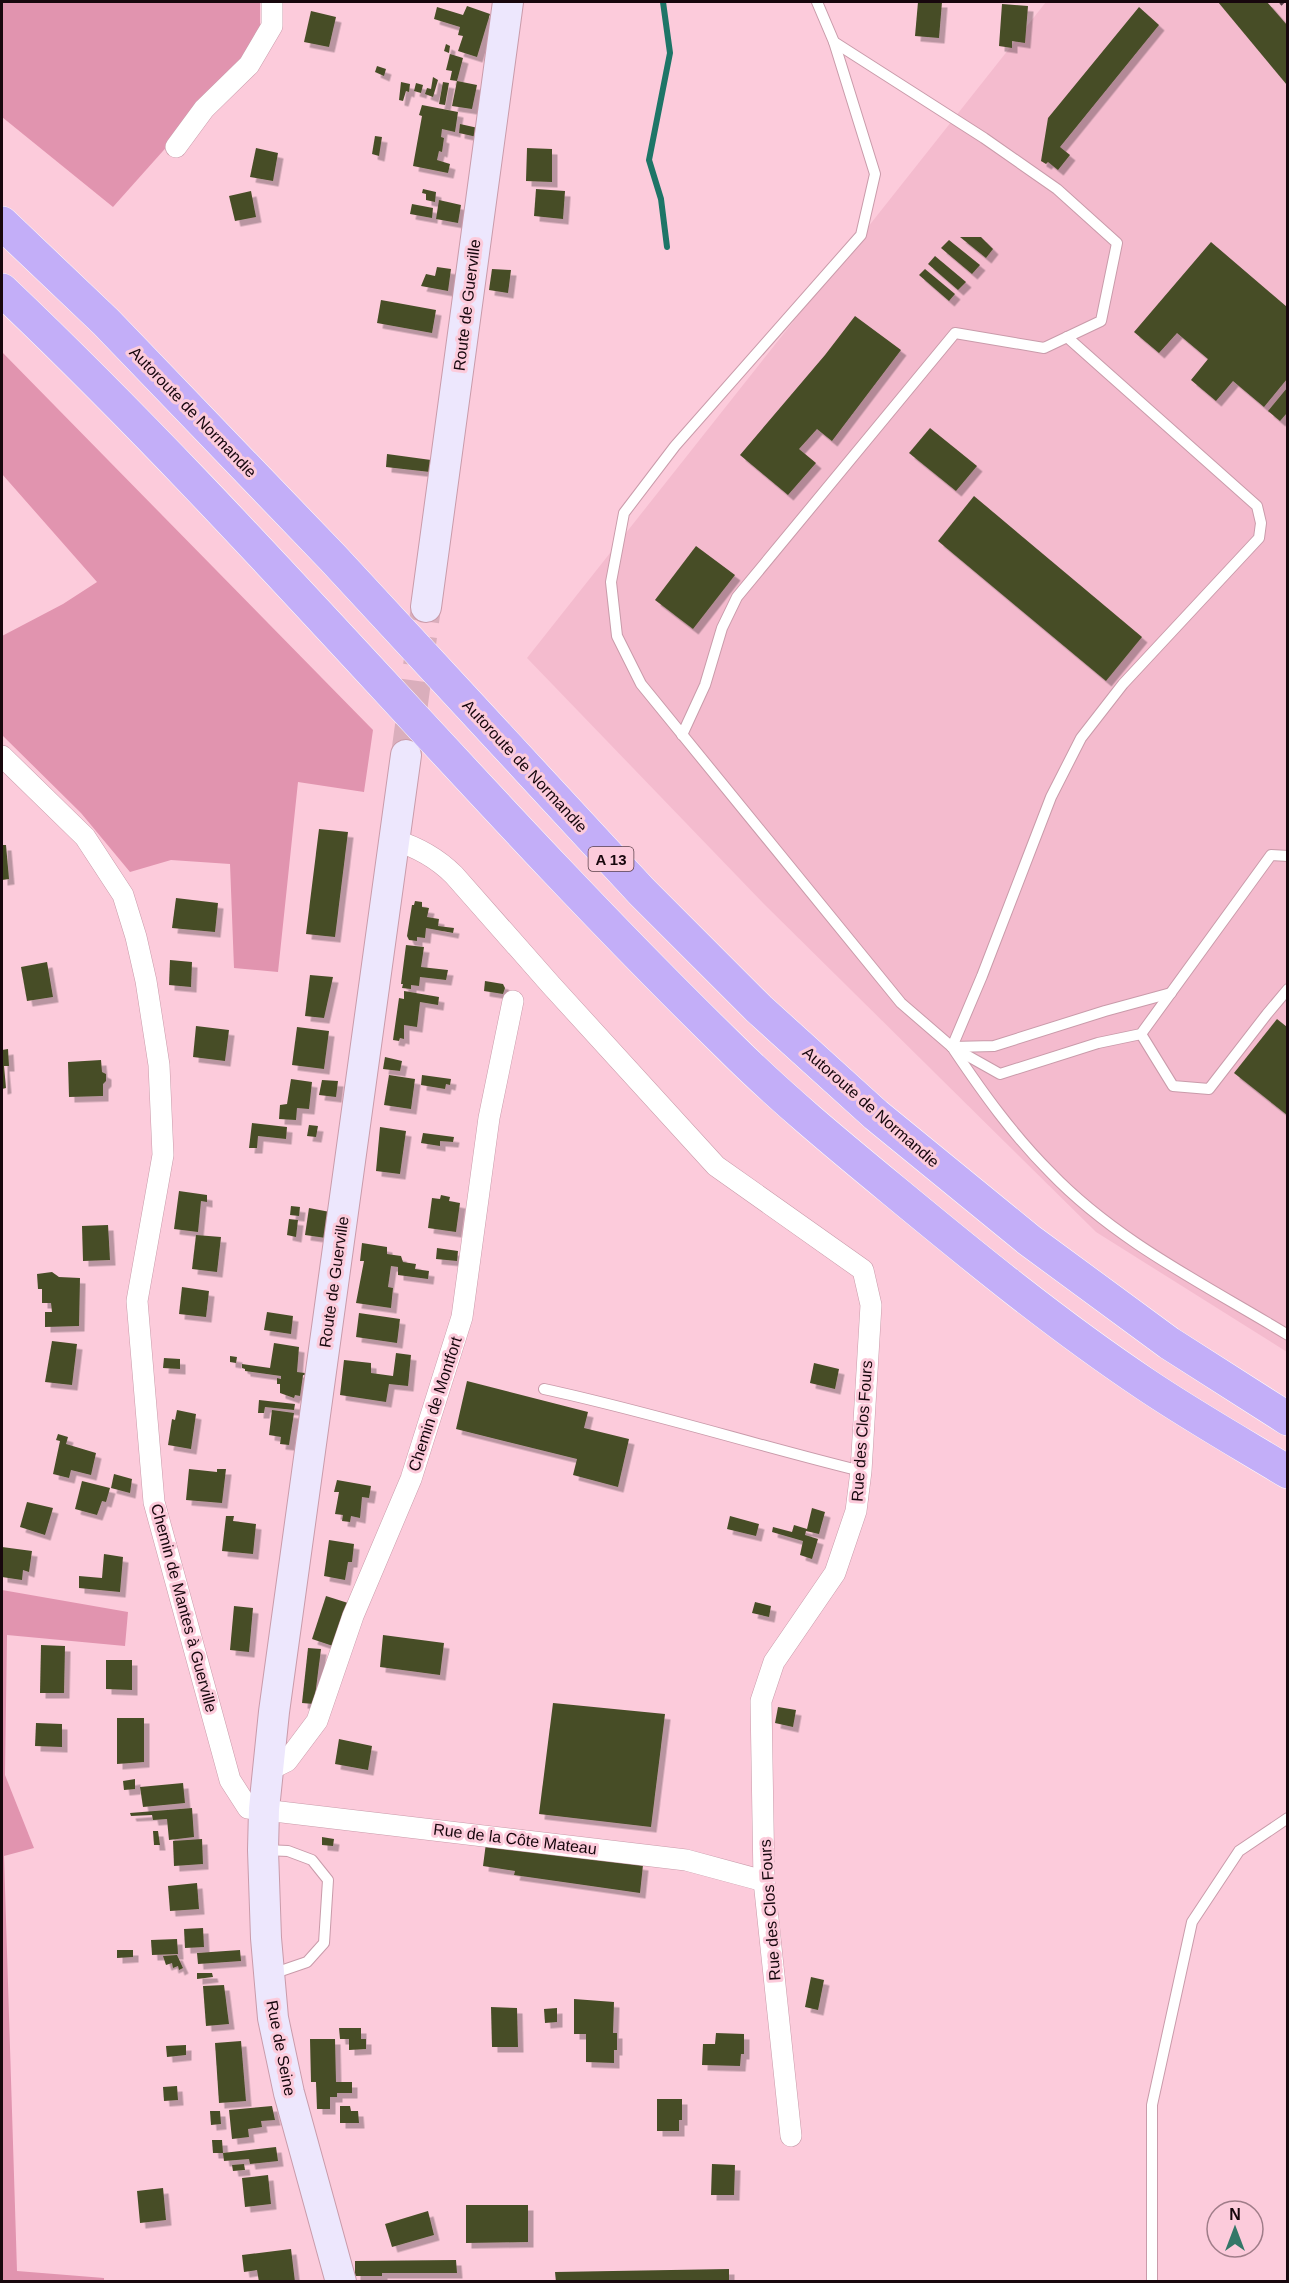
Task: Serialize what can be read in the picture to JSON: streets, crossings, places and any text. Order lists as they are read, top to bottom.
{
  "streets": {
    "highway": ["Autoroute de Normandie", "A 13"],
    "street": [
      "Route de Guerville",
      "Chemin de Montfort",
      "Rue des Clos Fours",
      "Chemin de Mantes à Guerville",
      "Rue de la Côte Mateau",
      "Rue de Seine"
    ]
  },
  "crossings": [
    ["Route de Guerville", "Chemin de Montfort"],
    ["Route de Guerville", "Rue des Clos Fours"],
    ["Route de Guerville", "Chemin de Mantes à Guerville"],
    ["Route de Guerville", "Rue de la Côte Mateau"],
    ["Route de Guerville", "Rue de Seine"],
    ["Rue des Clos Fours", "Rue de la Côte Mateau"],
    ["Chemin de Mantes à Guerville", "Rue de la Côte Mateau"],
    ["Chemin de Mantes à Guerville", "Rue de Seine"],
    ["Rue de la Côte Mateau", "Rue de Seine"]
  ],
  "north": "top"
}
